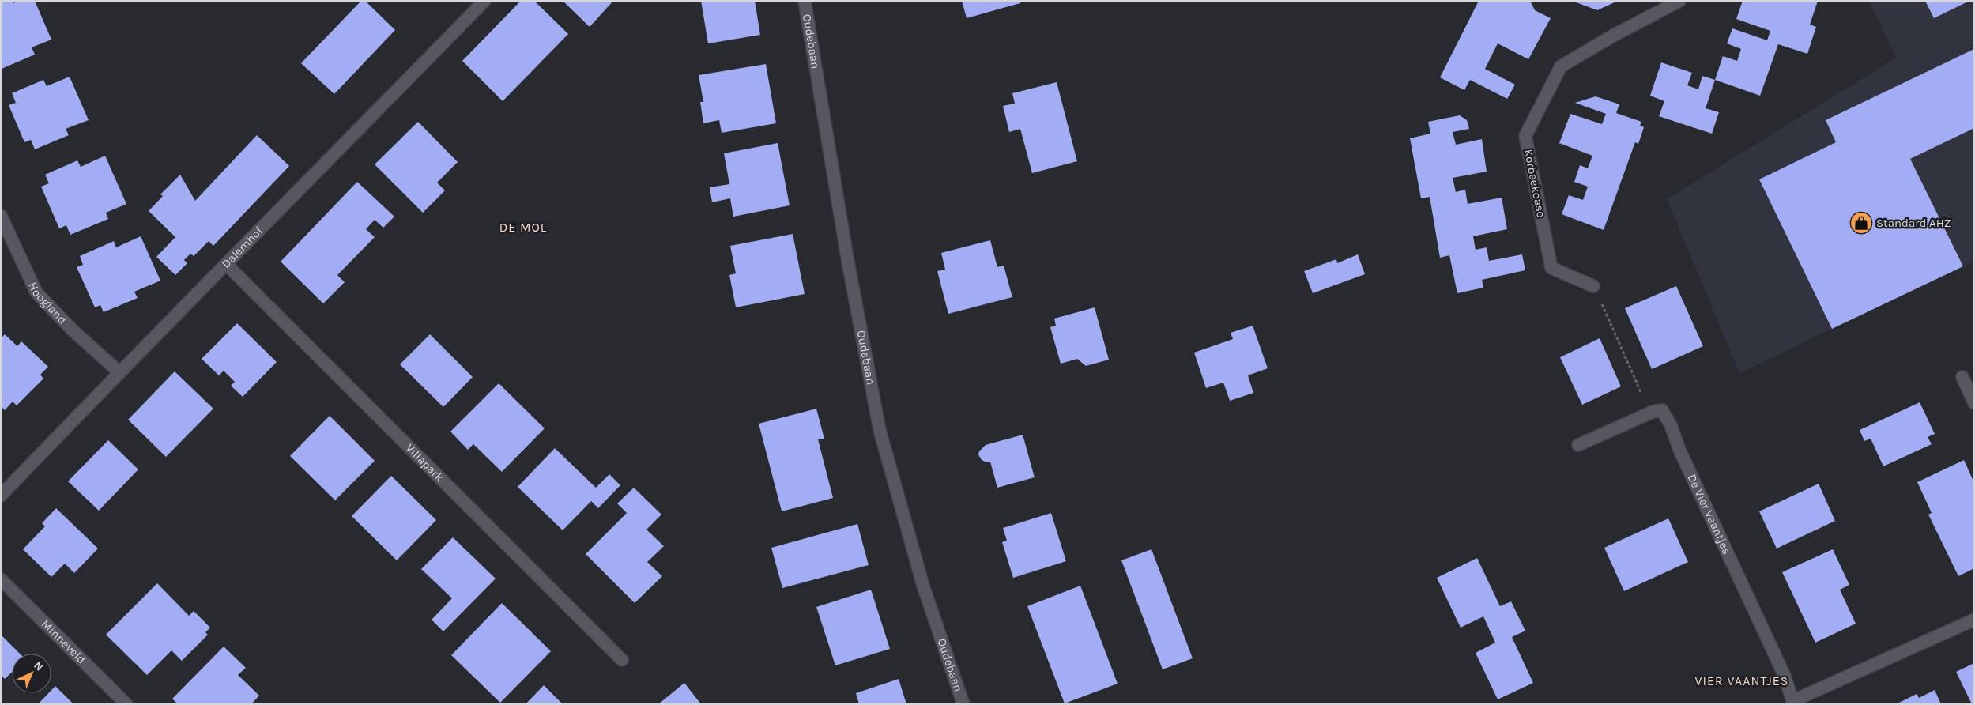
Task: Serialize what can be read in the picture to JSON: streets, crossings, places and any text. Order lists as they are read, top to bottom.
{
  "streets": {
    "street": [
      "Oudebaan",
      "Korbeekoase",
      "Dalemhof",
      "Hoogland",
      "Villapark",
      "De Vier Vaantjes",
      "Minneveld"
    ]
  },
  "crossings": [
    ["Dalemhof", "Hoogland"],
    ["Dalemhof", "Villapark"]
  ],
  "districts": ["DE MOL", "VIER VAANTJES"],
  "places": {
    "shop": ["Standard AHZ"]
  },
  "north": "top right"
}
